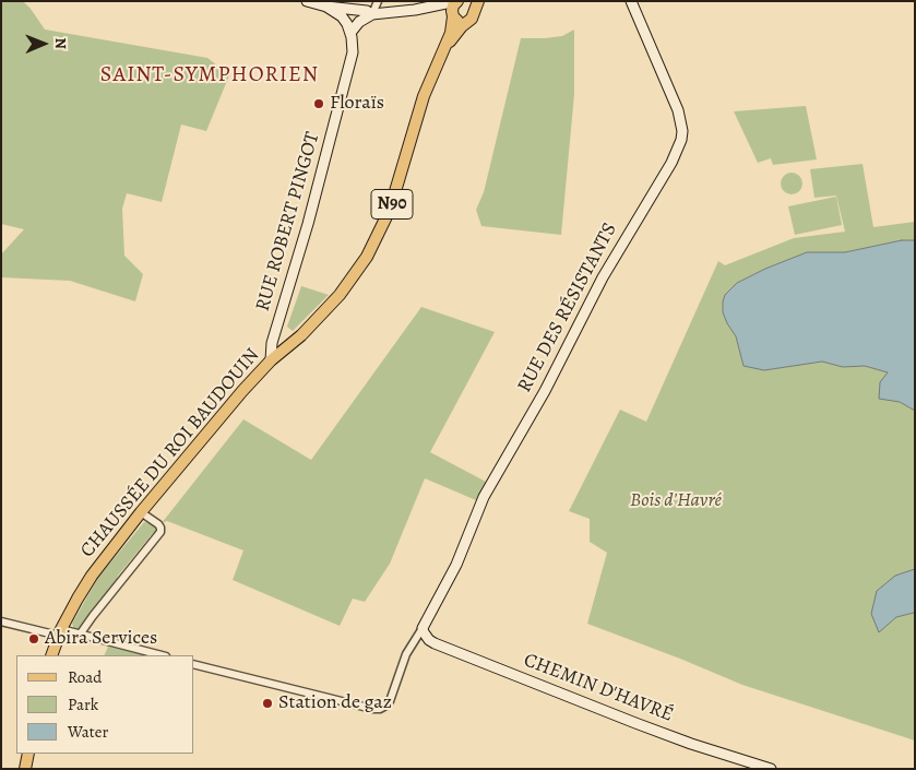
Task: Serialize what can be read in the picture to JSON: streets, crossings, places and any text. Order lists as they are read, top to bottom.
{
  "streets": {
    "main road": ["N90", "CHAUSSÉE DU ROI BAUDOUIN"],
    "street": ["RUE ROBERT PINGOT", "RUE DES RÉSISTANTS", "CHEMIN D'HAVRÉ"]
  },
  "crossings": [
    ["RUE ROBERT PINGOT", "CHAUSSÉE DU ROI BAUDOUIN"],
    ["RUE DES RÉSISTANTS", "CHEMIN D'HAVRÉ"]
  ],
  "districts": ["SAINT-SYMPHORIEN"],
  "parks": ["Bois d'Havré"],
  "places": ["Floraïs", "Abira Services", "Station de gaz"],
  "legend": ["Road", "Park", "Water"],
  "north": "right"
}
